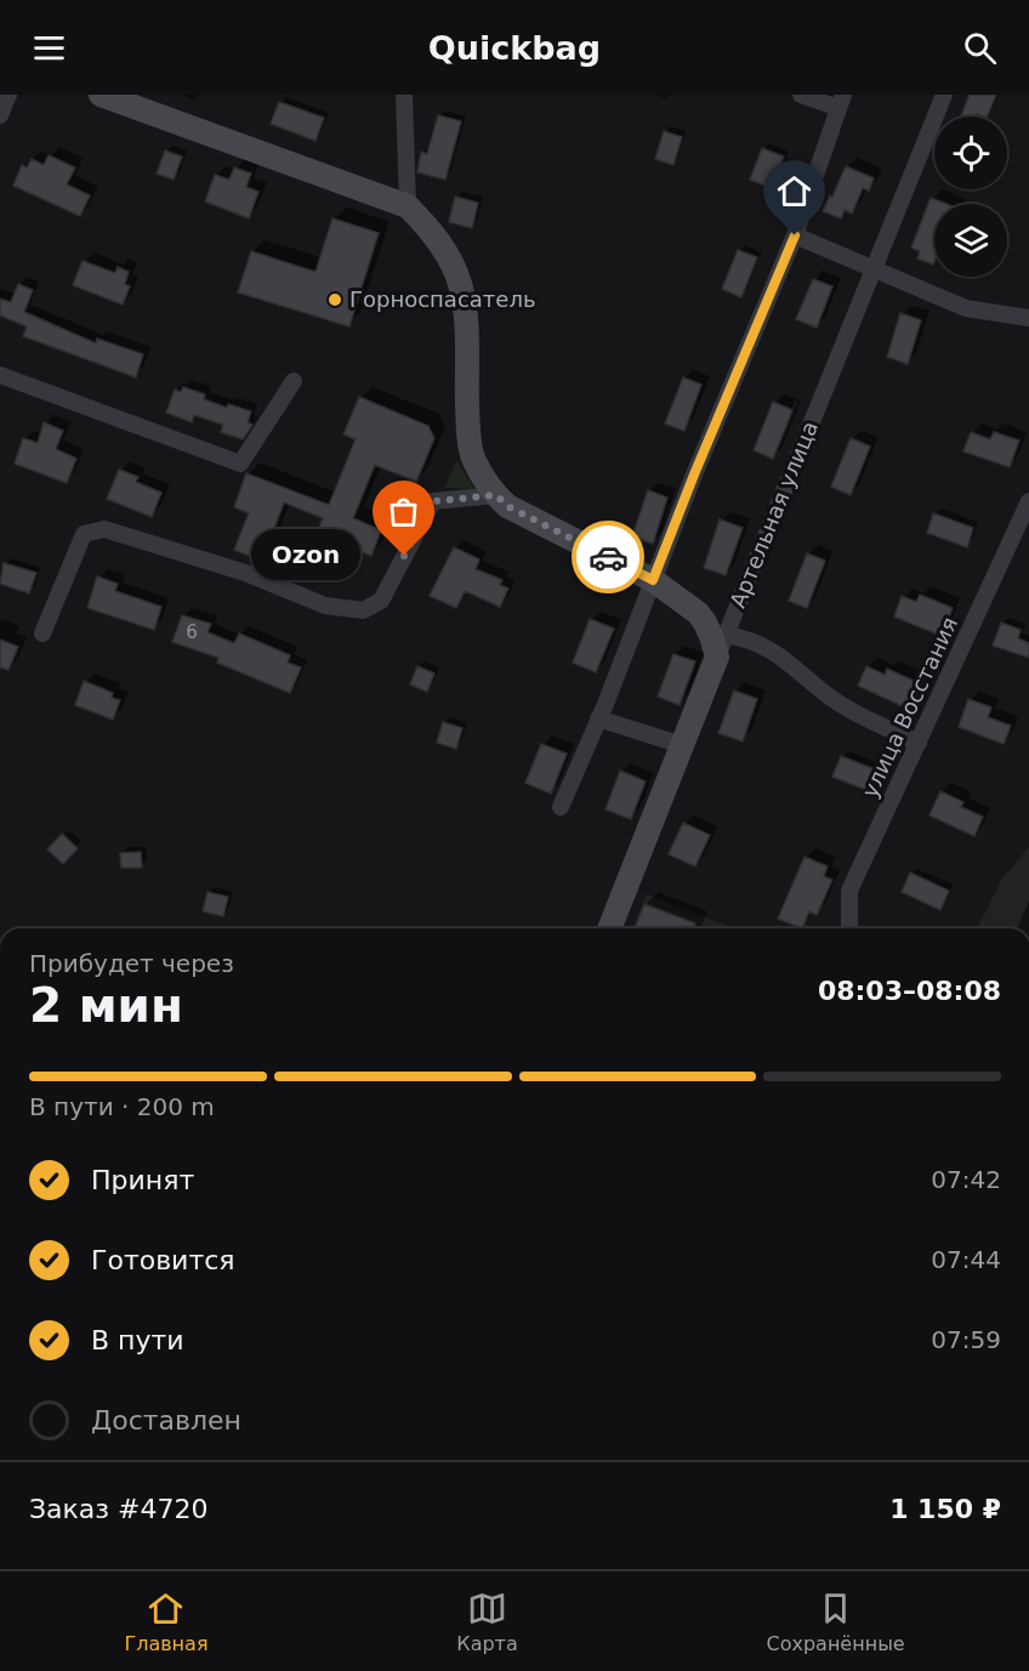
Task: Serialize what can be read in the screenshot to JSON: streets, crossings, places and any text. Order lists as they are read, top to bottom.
{
  "streets": {
    "main road": ["Артельная улица"],
    "street": ["улица Восстания"]
  },
  "places": ["Горноспасатель", "Ozon"],
  "house_numbers": ["6"],
  "page": {
    "header": "Quickbag",
    "bubble": "Ozon",
    "heading": ["2 мин", "Прибудет через", "08:03–08:08"],
    "panel": ["Заказ #4720", "1 150 ₽"],
    "bar": "В пути · 200 m",
    "list": [
      ["Принят", "07:42"],
      ["Готовится", "07:44"],
      ["В пути", "07:59"],
      "Доставлен"
    ],
    "tabs": ["Главная", "Карта", "Сохранённые"]
  }
}
